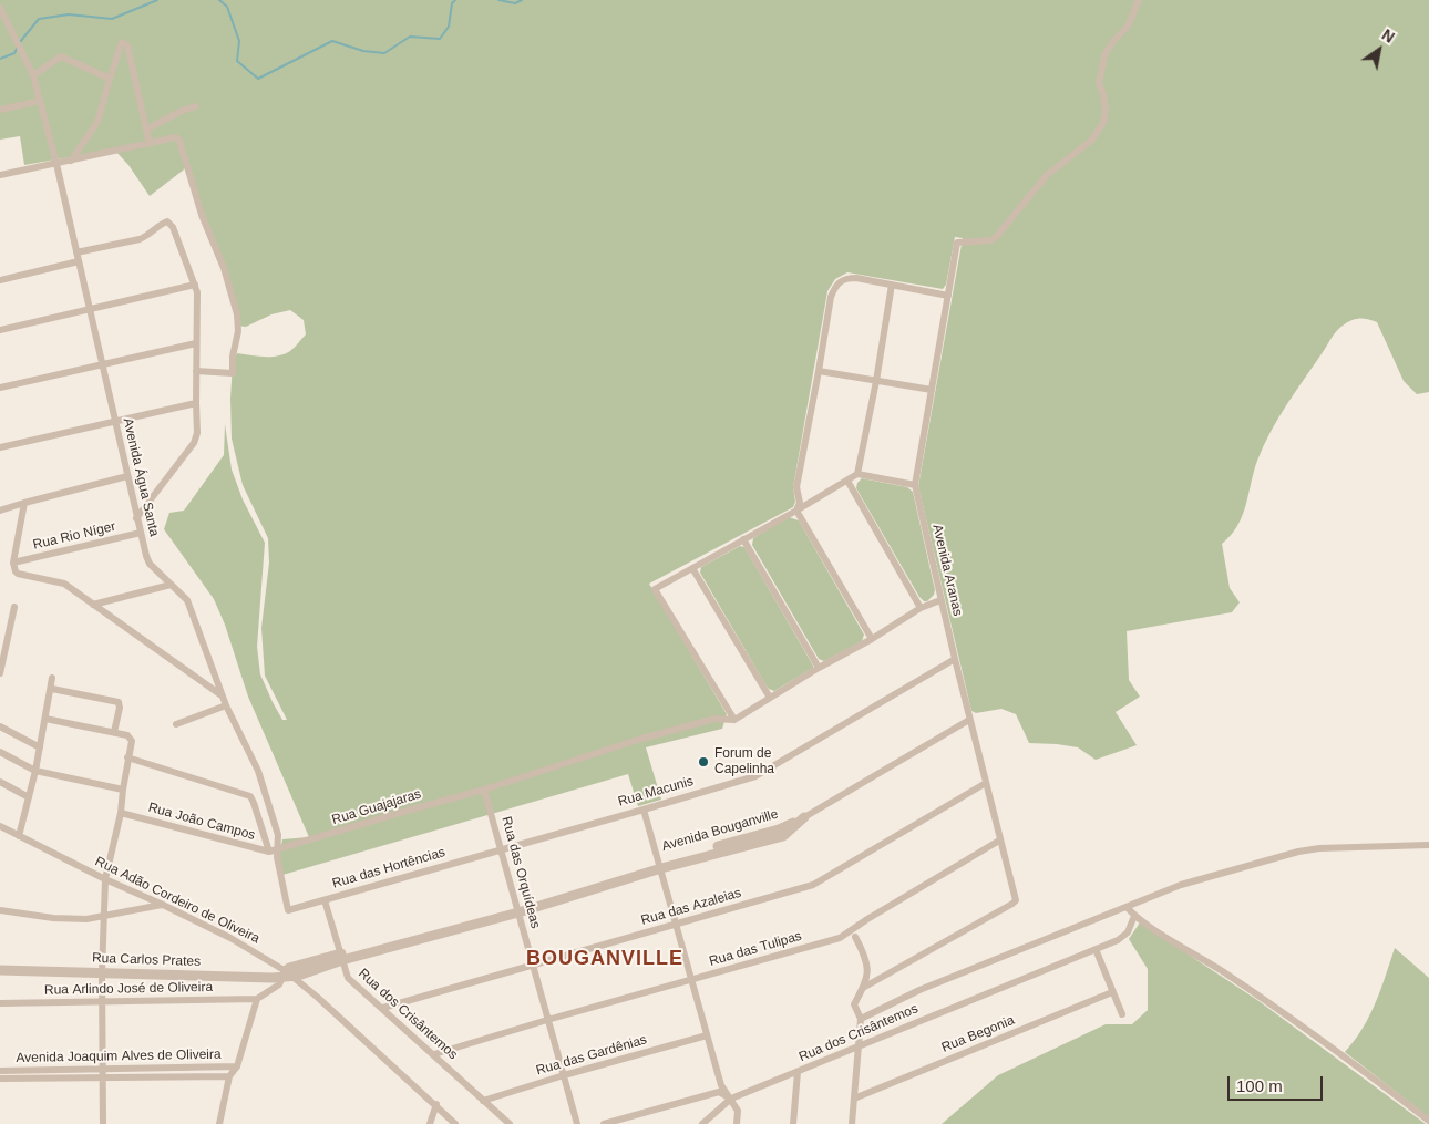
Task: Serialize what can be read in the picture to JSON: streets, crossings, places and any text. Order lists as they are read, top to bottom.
{
  "streets": {
    "street": [
      "Avenida Água Santa",
      "Rua Rio Níger",
      "Avenida Aranas",
      "Rua Macunis",
      "Rua Guajajaras",
      "Rua João Campos",
      "Avenida Bouganville",
      "Rua das Hortências",
      "Rua das Orquídeas",
      "Rua Adão Cordeiro de Oliveira",
      "Rua das Azaleias",
      "Rua das Tulipas",
      "Rua Carlos Prates",
      "Rua Arlindo José de Oliveira",
      "Rua dos Crisântemos",
      "Rua Begonia",
      "Rua das Gardênias",
      "Avenida Joaquim Alves de Oliveira"
    ]
  },
  "crossings": [
    ["Avenida Água Santa", "Rua Rio Níger"],
    ["Avenida Água Santa", "Rua Guajajaras"],
    ["Avenida Água Santa", "Rua João Campos"],
    ["Avenida Água Santa", "Rua das Hortências"],
    ["Avenida Aranas", "Rua Macunis"],
    ["Avenida Aranas", "Rua das Azaleias"],
    ["Avenida Aranas", "Rua das Tulipas"],
    ["Rua Macunis", "Rua das Hortências"],
    ["Rua Macunis", "Rua das Orquídeas"],
    ["Rua Guajajaras", "Rua João Campos"],
    ["Rua Guajajaras", "Rua das Hortências"],
    ["Rua Guajajaras", "Rua das Orquídeas"],
    ["Rua João Campos", "Rua das Hortências"],
    ["Avenida Bouganville", "Rua das Orquídeas"],
    ["Avenida Bouganville", "Rua Adão Cordeiro de Oliveira"],
    ["Avenida Bouganville", "Rua Carlos Prates"],
    ["Avenida Bouganville", "Rua dos Crisântemos"],
    ["Rua das Hortências", "Rua das Orquídeas"],
    ["Rua das Hortências", "Rua dos Crisântemos"],
    ["Rua das Orquídeas", "Rua das Azaleias"],
    ["Rua das Orquídeas", "Rua das Tulipas"],
    ["Rua das Orquídeas", "Rua das Gardênias"],
    ["Rua Adão Cordeiro de Oliveira", "Rua Carlos Prates"],
    ["Rua das Azaleias", "Rua dos Crisântemos"],
    ["Rua das Tulipas", "Rua dos Crisântemos"],
    ["Rua dos Crisântemos", "Rua das Gardênias"]
  ],
  "districts": ["BOUGANVILLE"],
  "places": ["Forum de Capelinha"],
  "scale_bar": "100 m",
  "north": "top right"
}
